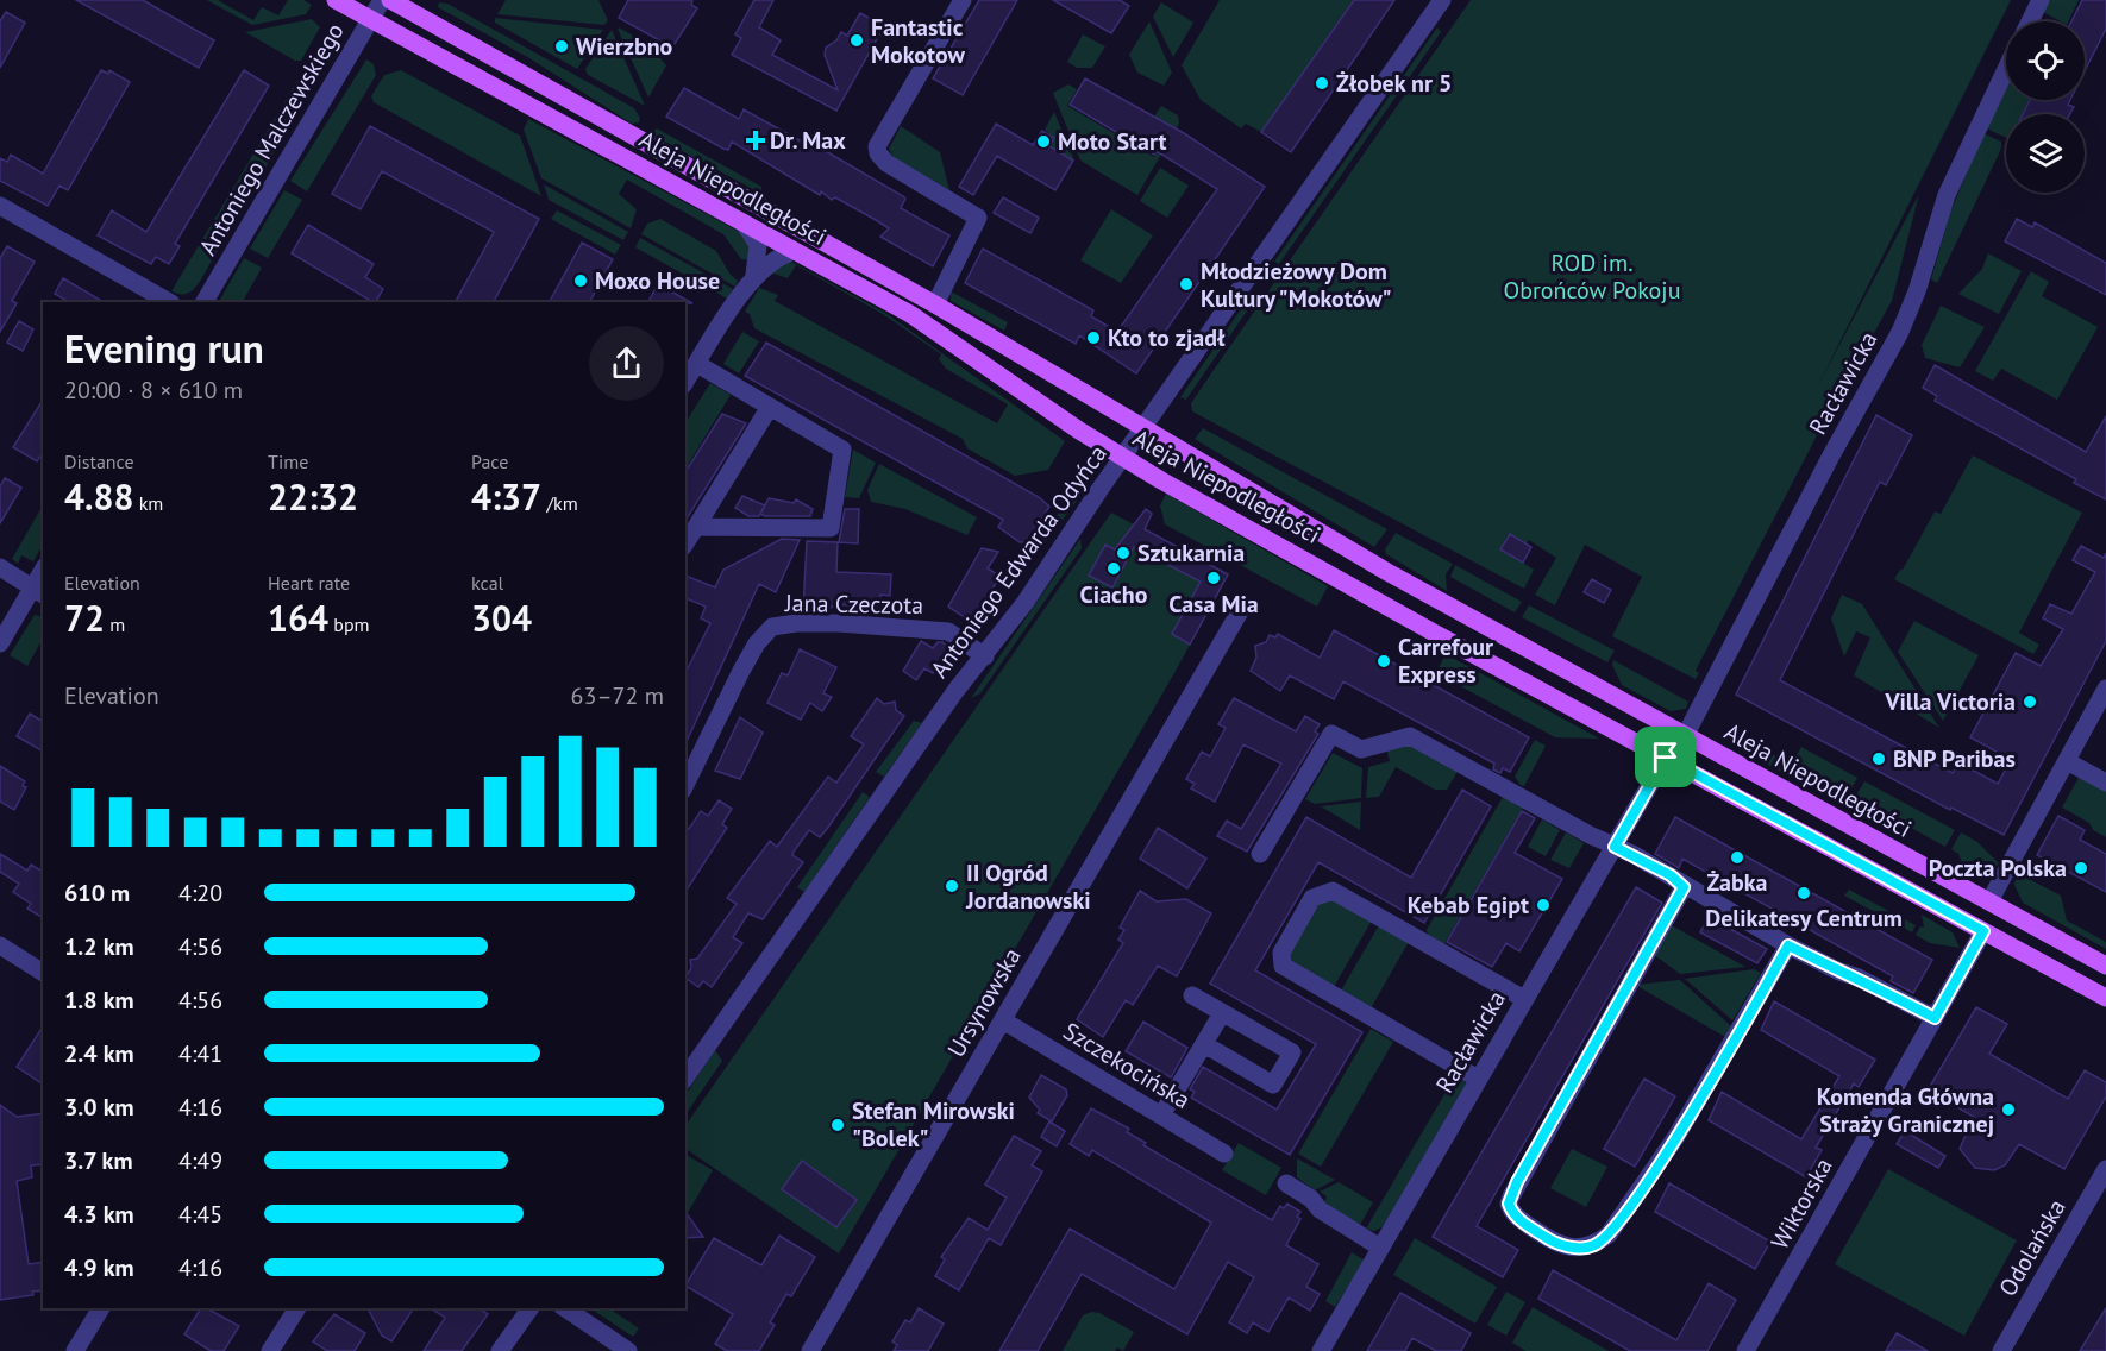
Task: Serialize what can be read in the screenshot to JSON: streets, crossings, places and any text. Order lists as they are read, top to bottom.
{
  "streets": {
    "main road": ["Aleja Niepodległości"],
    "street": [
      "Antoniego Malczewskiego",
      "Racławicka",
      "Antoniego Edwarda Odyńca",
      "Jana Czeczota",
      "Ursynowska",
      "Szczekocińska",
      "Wiktorska",
      "Odolańska"
    ]
  },
  "crossings": [
    ["Antoniego Malczewskiego", "Aleja Niepodległości"],
    ["Aleja Niepodległości", "Racławicka"],
    ["Aleja Niepodległości", "Antoniego Edwarda Odyńca"],
    ["Aleja Niepodległości", "Wiktorska"],
    ["Antoniego Edwarda Odyńca", "Jana Czeczota"],
    ["Ursynowska", "Szczekocińska"]
  ],
  "parks": ["ROD im. Obrońców Pokoju"],
  "places": {
    "other": [
      "Fantastic Mokotow",
      "Wierzbno",
      "Żłobek nr 5",
      "Moto Start",
      "Moxo House",
      "Młodzieżowy Dom Kultury \"Mokotów\"",
      "Kto to zjadł",
      "Sztukarnia",
      "Ciacho",
      "Casa Mia",
      "Carrefour Express",
      "Villa Victoria",
      "BNP Paribas",
      "Żabka",
      "Poczta Polska",
      "II Ogród Jordanowski",
      "Delikatesy Centrum",
      "Kebab Egipt",
      "Komenda Główna Straży Granicznej",
      "Stefan Mirowski \"Bolek\""
    ],
    "health": ["Dr. Max"]
  },
  "page": {
    "heading": ["Evening run", "20:00 · 8 × 610 m"],
    "stats": [
      ["Distance", "4.88 km"],
      ["Time", "22:32"],
      ["Pace", "4:37 /km"],
      ["Elevation", "72 m"],
      ["Heart rate", "164 bpm"],
      ["kcal", "304"]
    ],
    "chart": ["Elevation", "63–72 m"],
    "list": [
      {
        "name": "610 m",
        "note": "4:20"
      },
      {
        "name": "1.2 km",
        "note": "4:56"
      },
      {
        "name": "1.8 km",
        "note": "4:56"
      },
      {
        "name": "2.4 km",
        "note": "4:41"
      },
      {
        "name": "3.0 km",
        "note": "4:16"
      },
      {
        "name": "3.7 km",
        "note": "4:49"
      },
      {
        "name": "4.3 km",
        "note": "4:45"
      },
      {
        "name": "4.9 km",
        "note": "4:16"
      }
    ]
  }
}
